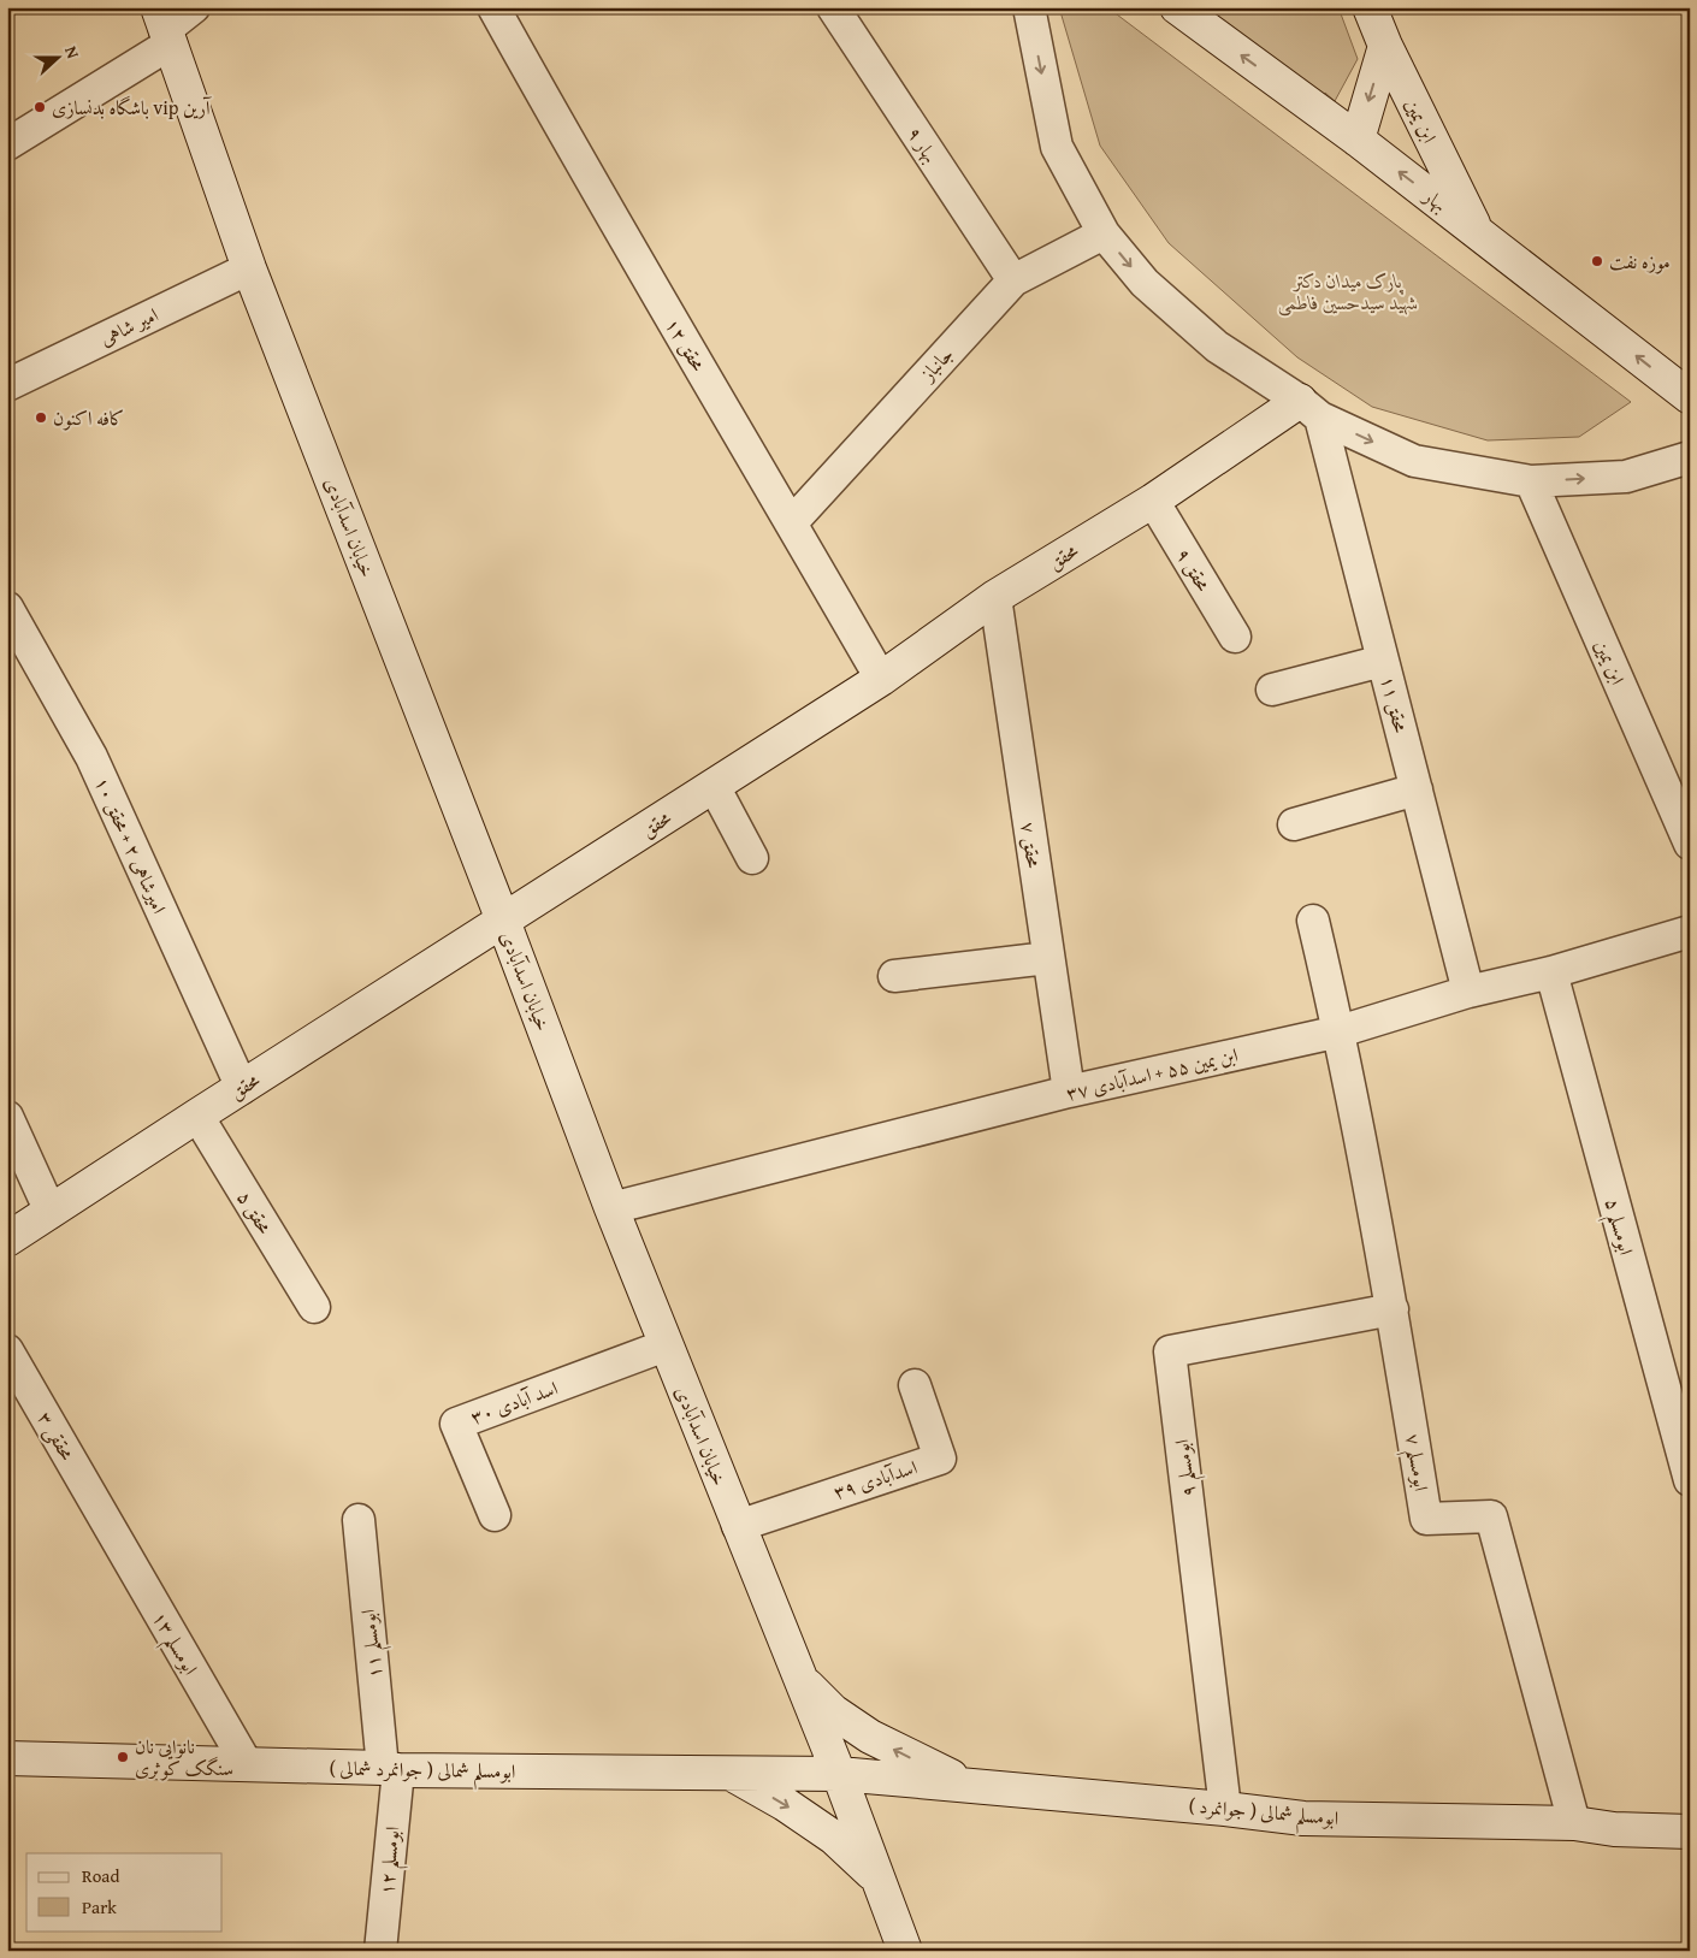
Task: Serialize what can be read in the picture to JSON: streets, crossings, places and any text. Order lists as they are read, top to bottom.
{
  "streets": {
    "main road": [
      "ابن یمین",
      "بهار",
      "خیابان اسدآبادی",
      "محقق",
      "ابومسلم شمالی ( جوانمرد شمالی )",
      "ابومسلم شمالی ( جوانمرد )"
    ],
    "street": [
      "بهار ۹",
      "امیر شاهی",
      "محقق ۱۲",
      "جانباز",
      "محقق ۹",
      "محقق ۱۱",
      "امیرشاهی ۲ + محقق ۱۰",
      "محقق ۷",
      "ابن یمین ۵۵ + اسدآبادی ۳۷",
      "محقق ۵",
      "ابومسلم ۵",
      "اسد آبادی ۳۰",
      "محققی ۳",
      "ابومسلم ۷",
      "ابومسلم ۹",
      "اسدآبادی ۳۹",
      "ابومسلم ۱۳",
      "ابومسلم ۱۱",
      "ابومسلم ۱۲"
    ]
  },
  "crossings": [
    ["ابن یمین", "بهار"],
    ["بهار ۹", "جانباز"],
    ["امیر شاهی", "خیابان اسدآبادی"],
    ["محقق ۱۲", "جانباز"],
    ["محقق ۱۲", "محقق"],
    ["خیابان اسدآبادی", "محقق"],
    ["خیابان اسدآبادی", "ابن یمین ۵۵ + اسدآبادی ۳۷"],
    ["خیابان اسدآبادی", "اسد آبادی ۳۰"],
    ["خیابان اسدآبادی", "اسدآبادی ۳۹"],
    ["خیابان اسدآبادی", "ابومسلم شمالی ( جوانمرد شمالی )"],
    ["خیابان اسدآبادی", "ابومسلم شمالی ( جوانمرد )"],
    ["محقق", "محقق ۹"],
    ["محقق", "محقق ۱۱"],
    ["محقق", "امیرشاهی ۲ + محقق ۱۰"],
    ["محقق", "محقق ۷"],
    ["محقق", "محقق ۵"],
    ["محقق ۱۱", "ابن یمین ۵۵ + اسدآبادی ۳۷"],
    ["محقق ۷", "ابن یمین ۵۵ + اسدآبادی ۳۷"],
    ["ابن یمین ۵۵ + اسدآبادی ۳۷", "ابومسلم ۵"],
    ["ابن یمین ۵۵ + اسدآبادی ۳۷", "ابومسلم ۷"],
    ["محققی ۳", "ابومسلم ۱۳"],
    ["ابومسلم ۷", "ابومسلم ۹"],
    ["ابومسلم ۷", "ابومسلم شمالی ( جوانمرد )"],
    ["ابومسلم ۹", "ابومسلم شمالی ( جوانمرد )"],
    ["ابومسلم ۱۳", "ابومسلم شمالی ( جوانمرد شمالی )"],
    ["ابومسلم ۱۱", "ابومسلم شمالی ( جوانمرد شمالی )"],
    ["ابومسلم ۱۱", "ابومسلم ۱۲"],
    ["ابومسلم شمالی ( جوانمرد شمالی )", "ابومسلم شمالی ( جوانمرد )"],
    ["ابومسلم شمالی ( جوانمرد شمالی )", "ابومسلم ۱۲"]
  ],
  "one_way": ["بهار"],
  "parks": ["پارک میدان دکتر شهید سیدحسین فاطمی"],
  "places": [
    "باشگاه بدنسازی vip آرین",
    "موزه نفت",
    "کافه اکنون",
    "نانوایی نان سنگک کوثری"
  ],
  "legend": ["Road", "Park"],
  "north": "right"
}
